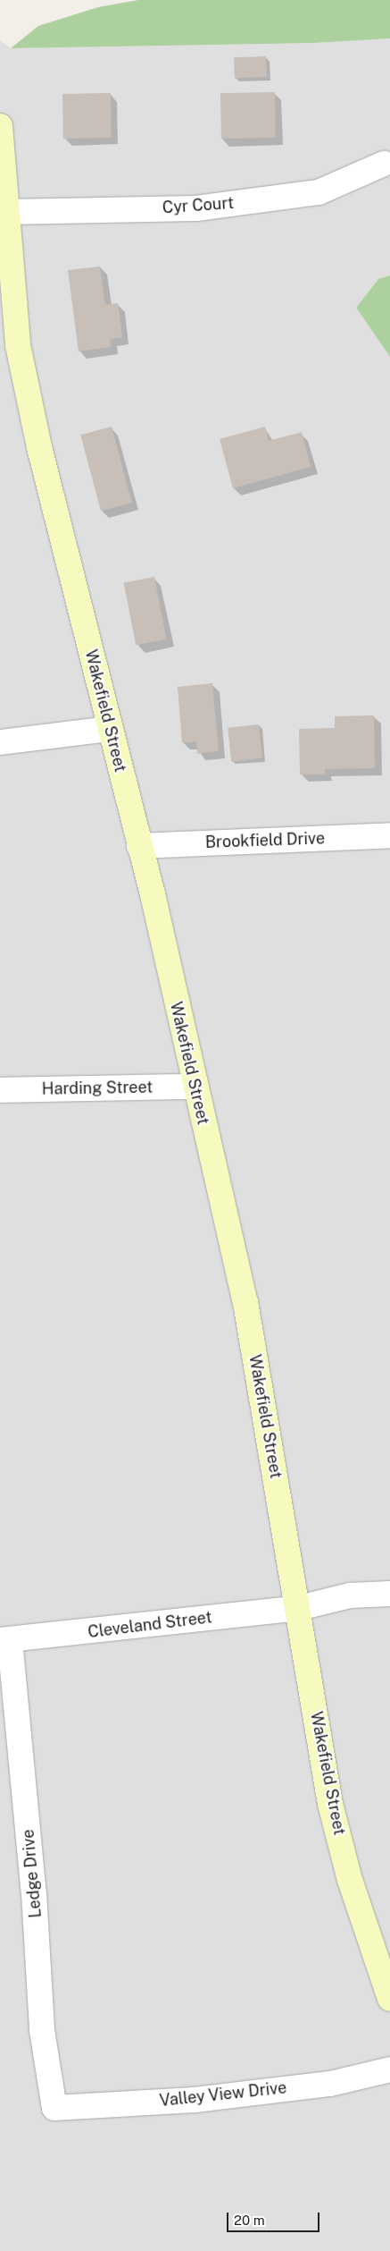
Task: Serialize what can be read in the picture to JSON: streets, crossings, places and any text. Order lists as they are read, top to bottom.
{
  "streets": {
    "street": [
      "Cyr Court",
      "Wakefield Street",
      "Brookfield Drive",
      "Harding Street",
      "Cleveland Street",
      "Ledge Drive",
      "Valley View Drive"
    ]
  },
  "crossings": [
    ["Cyr Court", "Wakefield Street"],
    ["Wakefield Street", "Brookfield Drive"],
    ["Wakefield Street", "Harding Street"],
    ["Wakefield Street", "Cleveland Street"],
    ["Cleveland Street", "Ledge Drive"],
    ["Ledge Drive", "Valley View Drive"]
  ],
  "scale_bar": "20 m"
}
